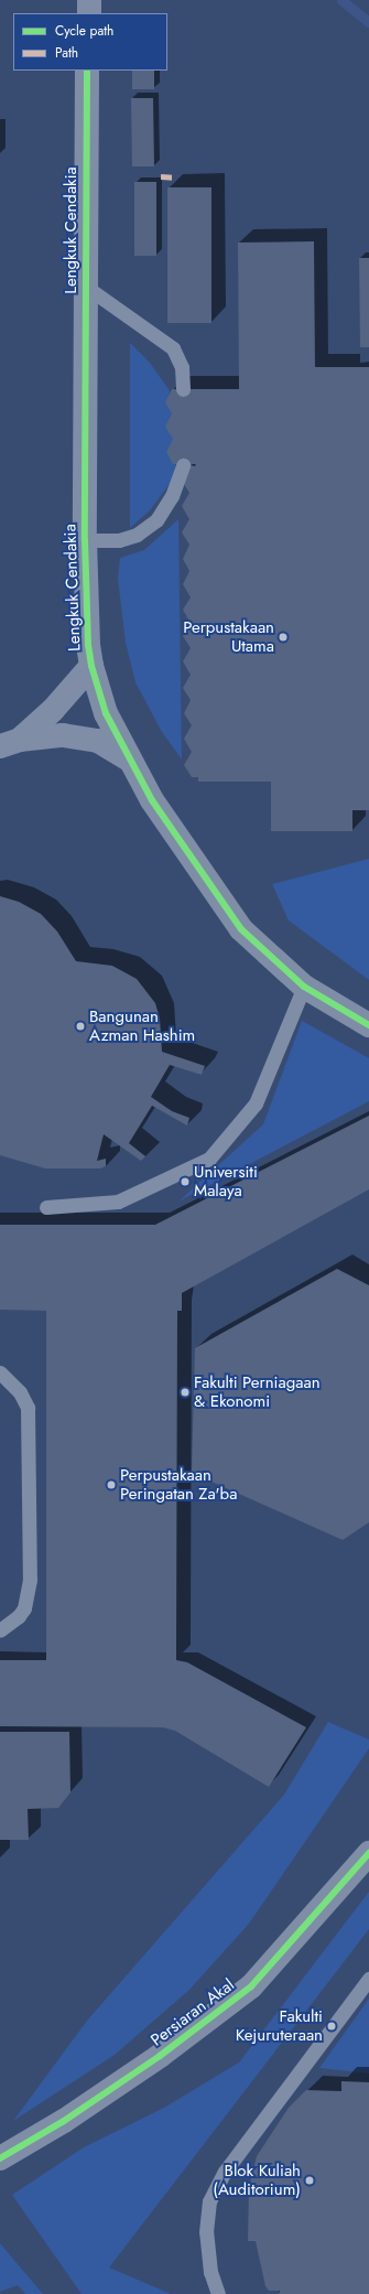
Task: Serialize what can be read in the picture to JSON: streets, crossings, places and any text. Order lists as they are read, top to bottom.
{
  "streets": {
    "street": ["Lengkuk Cendakia", "Persiaran Akal"]
  },
  "places": [
    "Perpustakaan Utama",
    "Bangunan Azman Hashim",
    "Universiti Malaya",
    "Fakulti Perniagaan & Ekonomi",
    "Perpustakaan Peringatan Za'ba",
    "Fakulti Kejuruteraan",
    "Blok Kuliah (Auditorium)"
  ],
  "legend": ["Cycle path", "Path"]
}
